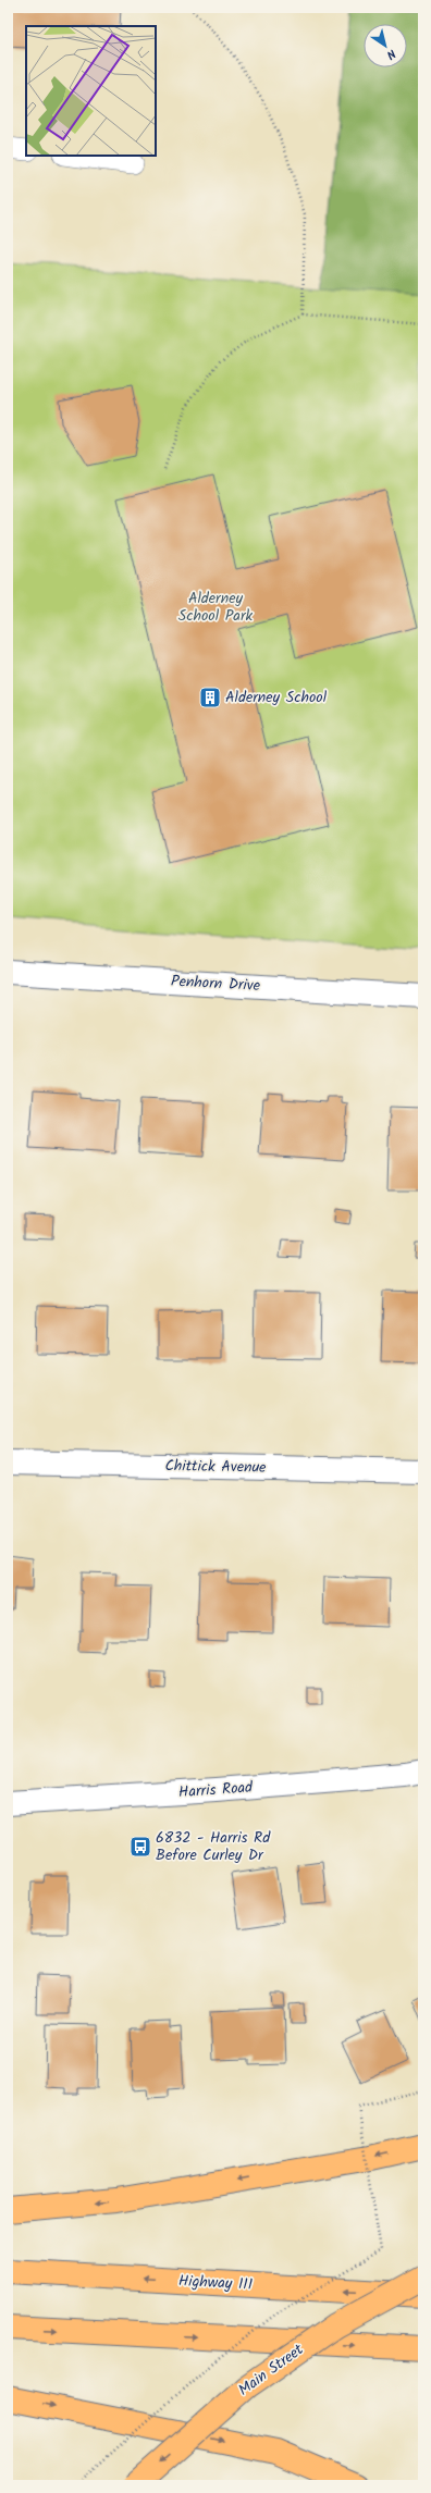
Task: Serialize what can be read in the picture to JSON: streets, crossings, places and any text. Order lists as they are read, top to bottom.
{
  "streets": {
    "main road": ["Highway 111", "Main Street"],
    "street": ["Penhorn Drive", "Chittick Avenue", "Harris Road"]
  },
  "one_way": ["Main Street"],
  "parks": ["Alderney School Park"],
  "places": {
    "building": ["Alderney School"],
    "bus stop": ["6832 - Harris Rd Before Curley Dr"]
  },
  "north": "bottom right"
}
